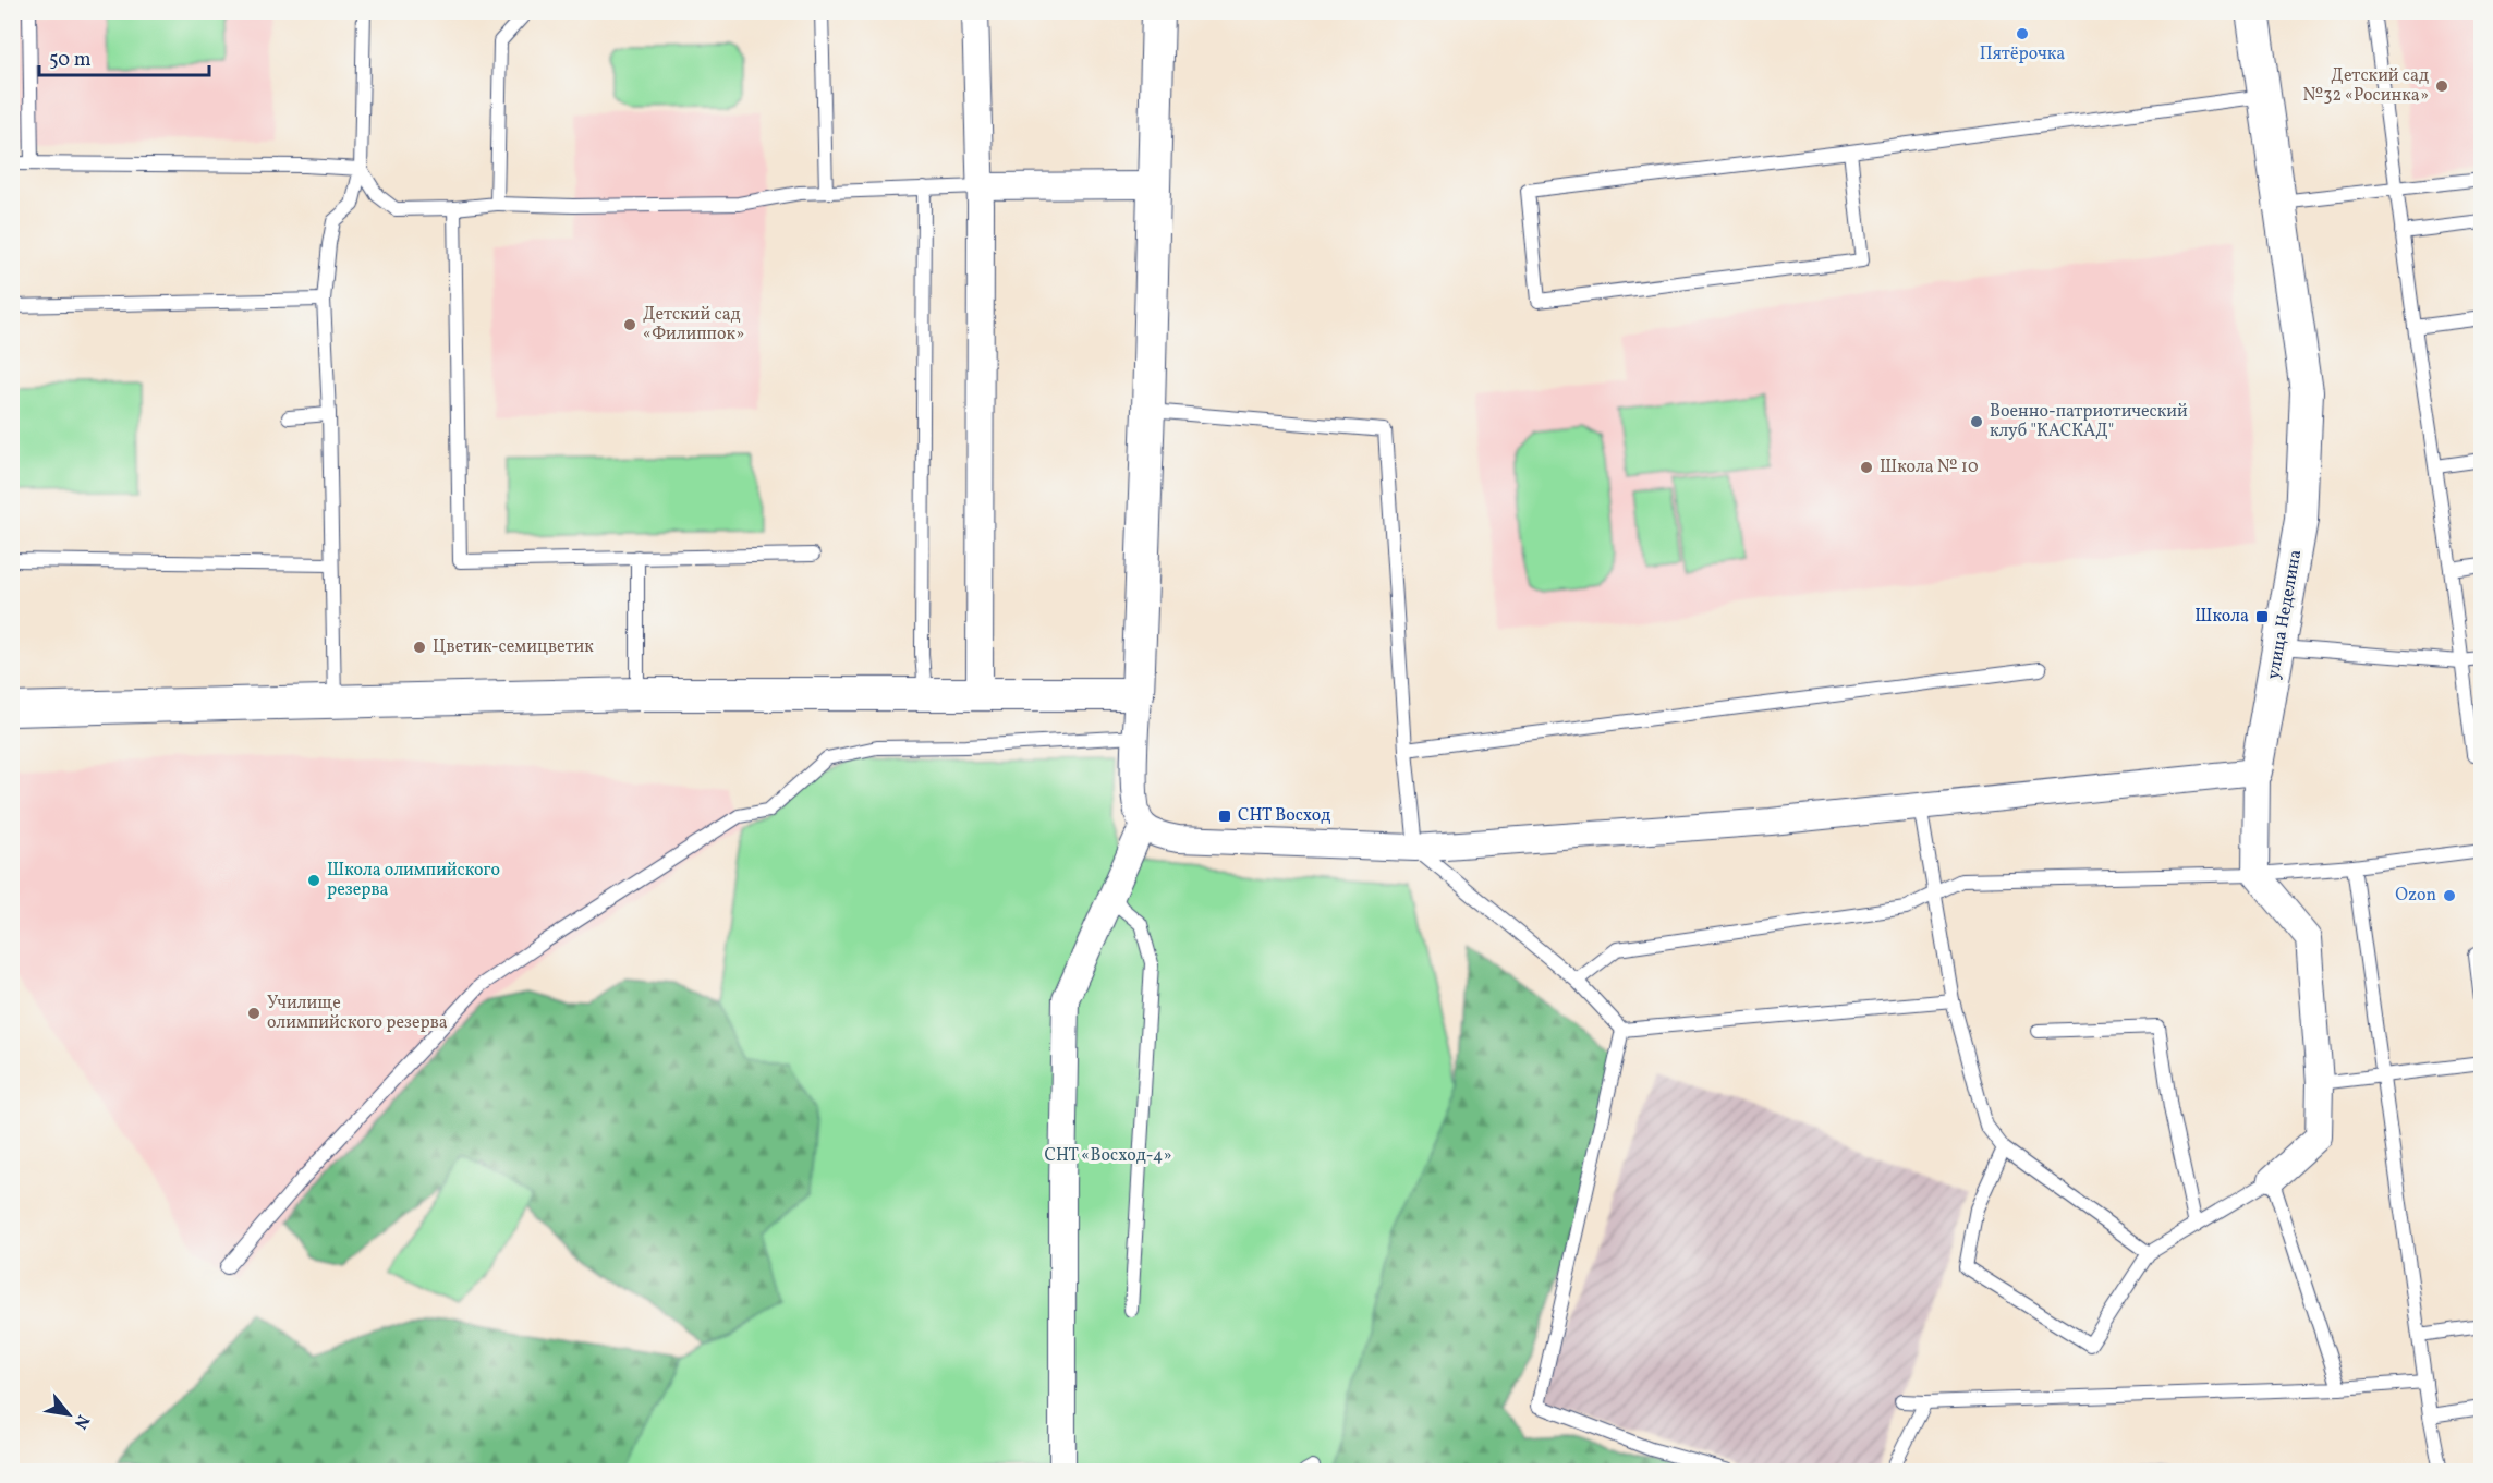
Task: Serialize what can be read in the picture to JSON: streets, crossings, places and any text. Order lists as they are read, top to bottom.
{
  "streets": {
    "street": ["улица Неделина"]
  },
  "parks": ["СНТ «Восход-4»"],
  "places": {
    "other": [
      "Пятёрочка",
      "Детский сад №32 «Росинка»",
      "Детский сад «Филиппок»",
      "Военно-патриотический клуб \"КАСКАД\"",
      "Школа № 10",
      "Цветик-семицветик",
      "Школа олимпийского резерва",
      "Ozon",
      "Училище олимпийского резерва"
    ],
    "transit": ["Школа", "СНТ Восход"]
  },
  "scale_bar": "50 m",
  "north": "bottom right"
}
